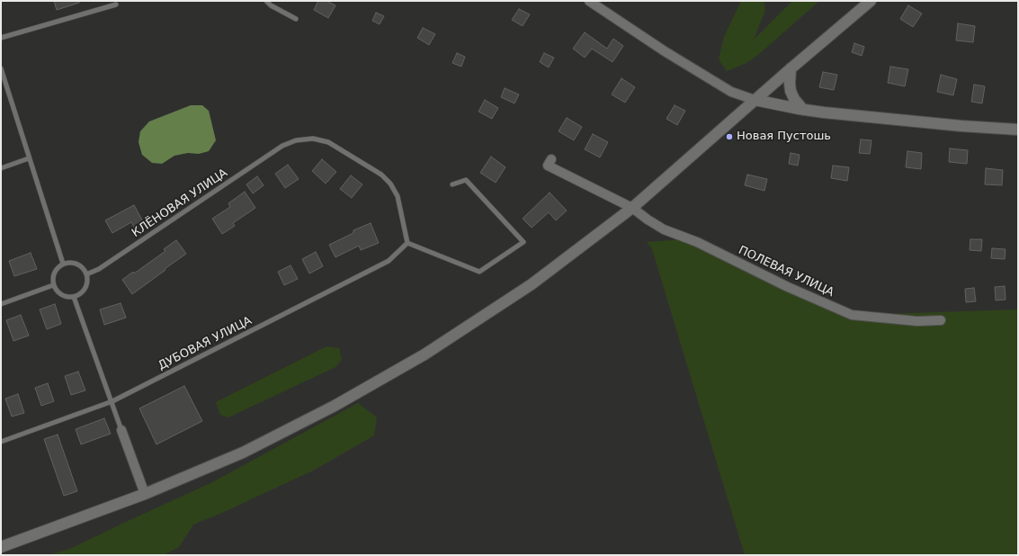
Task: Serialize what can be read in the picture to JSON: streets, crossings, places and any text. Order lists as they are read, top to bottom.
{
  "streets": {
    "street": ["ПОЛЕВАЯ УЛИЦА"],
    "lane": ["КЛЁНОВАЯ УЛИЦА", "ДУБОВАЯ УЛИЦА"]
  },
  "crossings": [
    ["КЛЁНОВАЯ УЛИЦА", "ДУБОВАЯ УЛИЦА"]
  ],
  "places": ["Новая Пустошь"]
}
